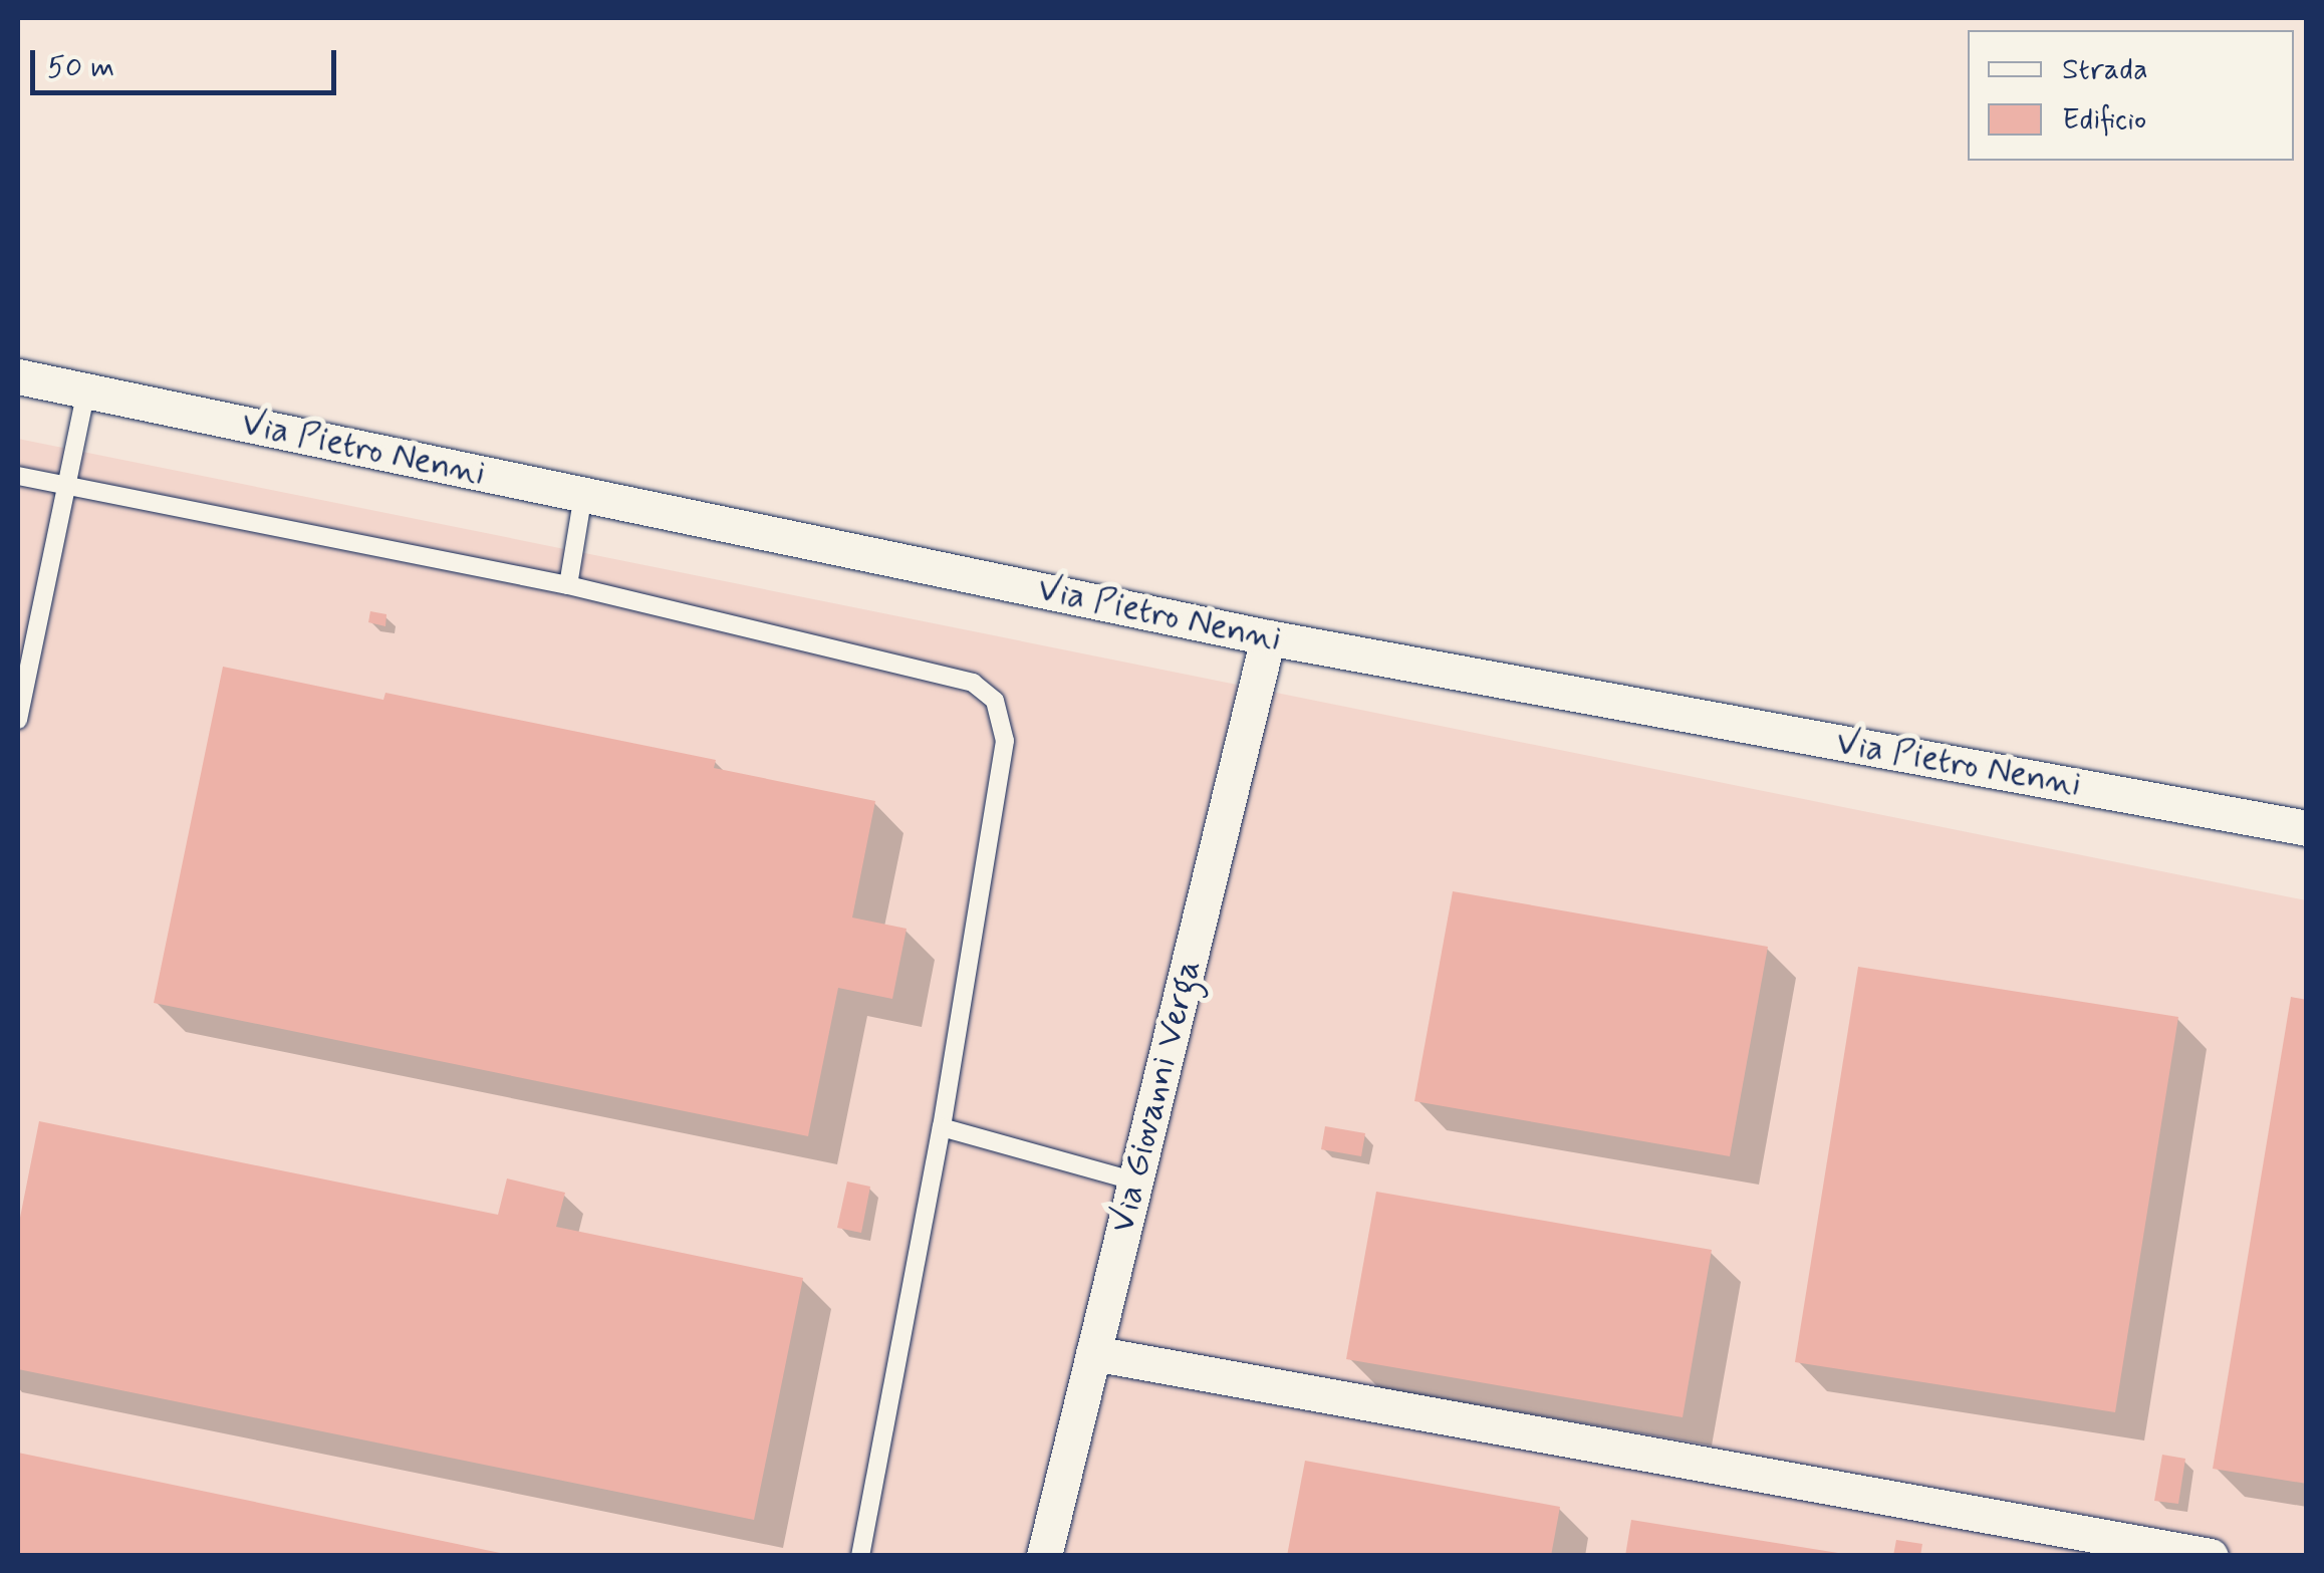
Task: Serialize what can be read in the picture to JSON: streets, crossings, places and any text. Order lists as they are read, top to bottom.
{
  "streets": {
    "street": ["Via Pietro Nenni", "Via Giovanni Verga"]
  },
  "crossings": [
    ["Via Pietro Nenni", "Via Giovanni Verga"]
  ],
  "legend": ["Strada", "Edificio"],
  "scale_bar": "50 m"
}
